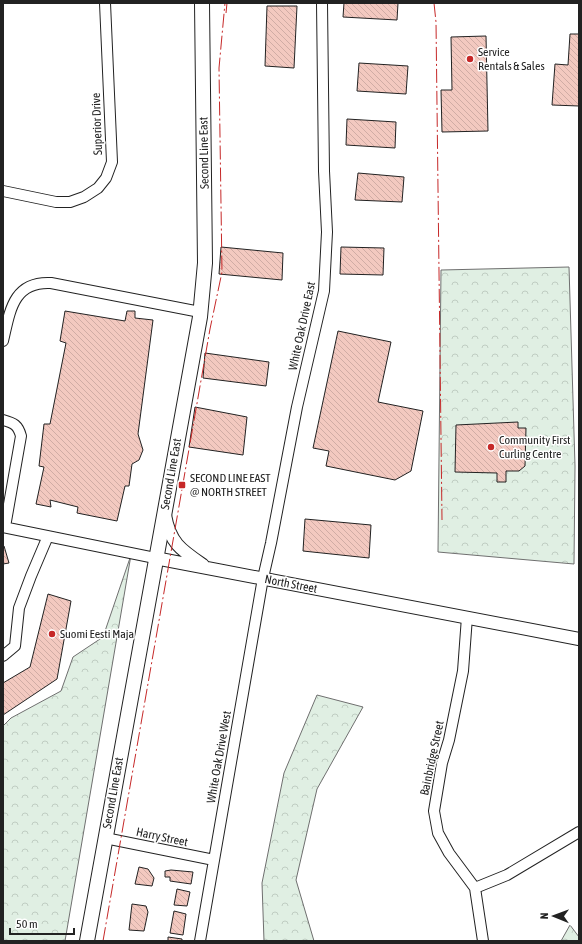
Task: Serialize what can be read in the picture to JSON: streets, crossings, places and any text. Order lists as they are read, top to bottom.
{
  "streets": {
    "highway": ["Second Line East"],
    "main road": ["North Street"],
    "street": [
      "Superior Drive",
      "White Oak Drive East",
      "White Oak Drive West",
      "Bainbridge Street",
      "Harry Street"
    ]
  },
  "crossings": [
    ["Second Line East", "North Street"],
    ["Second Line East", "Harry Street"],
    ["White Oak Drive East", "North Street"],
    ["White Oak Drive East", "White Oak Drive West"],
    ["North Street", "White Oak Drive West"],
    ["North Street", "Bainbridge Street"],
    ["White Oak Drive West", "Harry Street"]
  ],
  "places": {
    "other": ["Service Rentals & Sales", "Community First Curling Centre", "Suomi Eesti Maja"],
    "transit": ["SECOND LINE EAST @ NORTH STREET"]
  },
  "scale_bar": "50 m",
  "north": "left"
}
